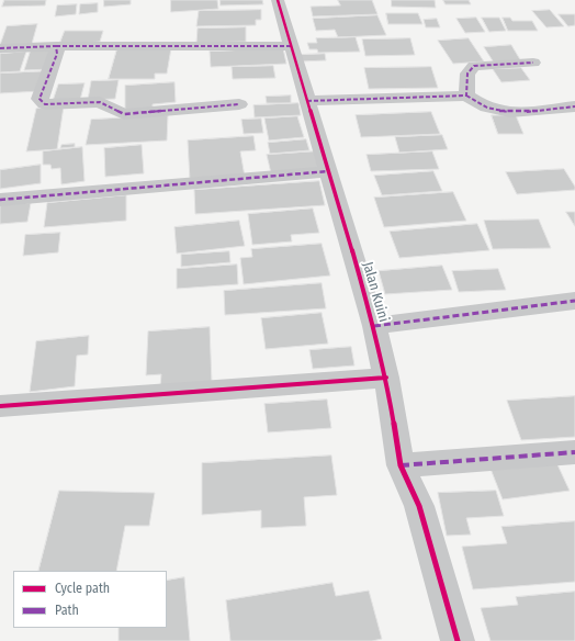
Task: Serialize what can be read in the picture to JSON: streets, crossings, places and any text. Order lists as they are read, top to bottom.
{
  "streets": {
    "street": ["Jalan Kuini"]
  },
  "legend": ["Cycle path", "Path"]
}
